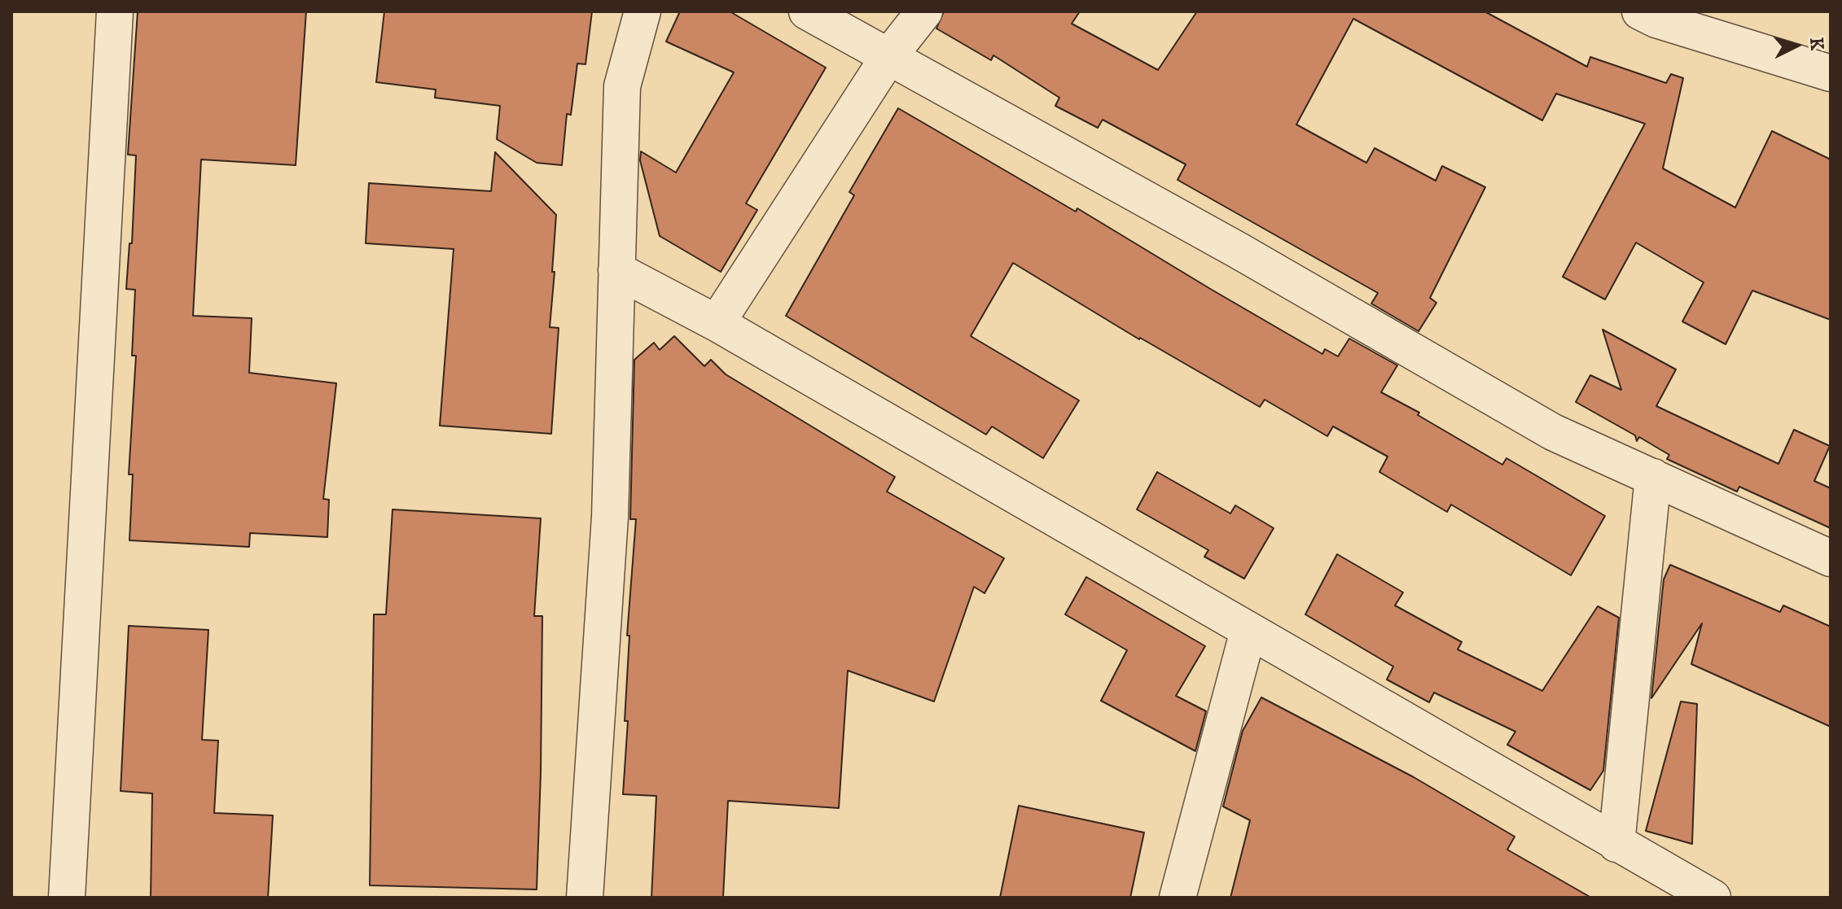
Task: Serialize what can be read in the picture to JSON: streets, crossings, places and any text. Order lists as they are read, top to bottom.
{
  "north": "right"
}
